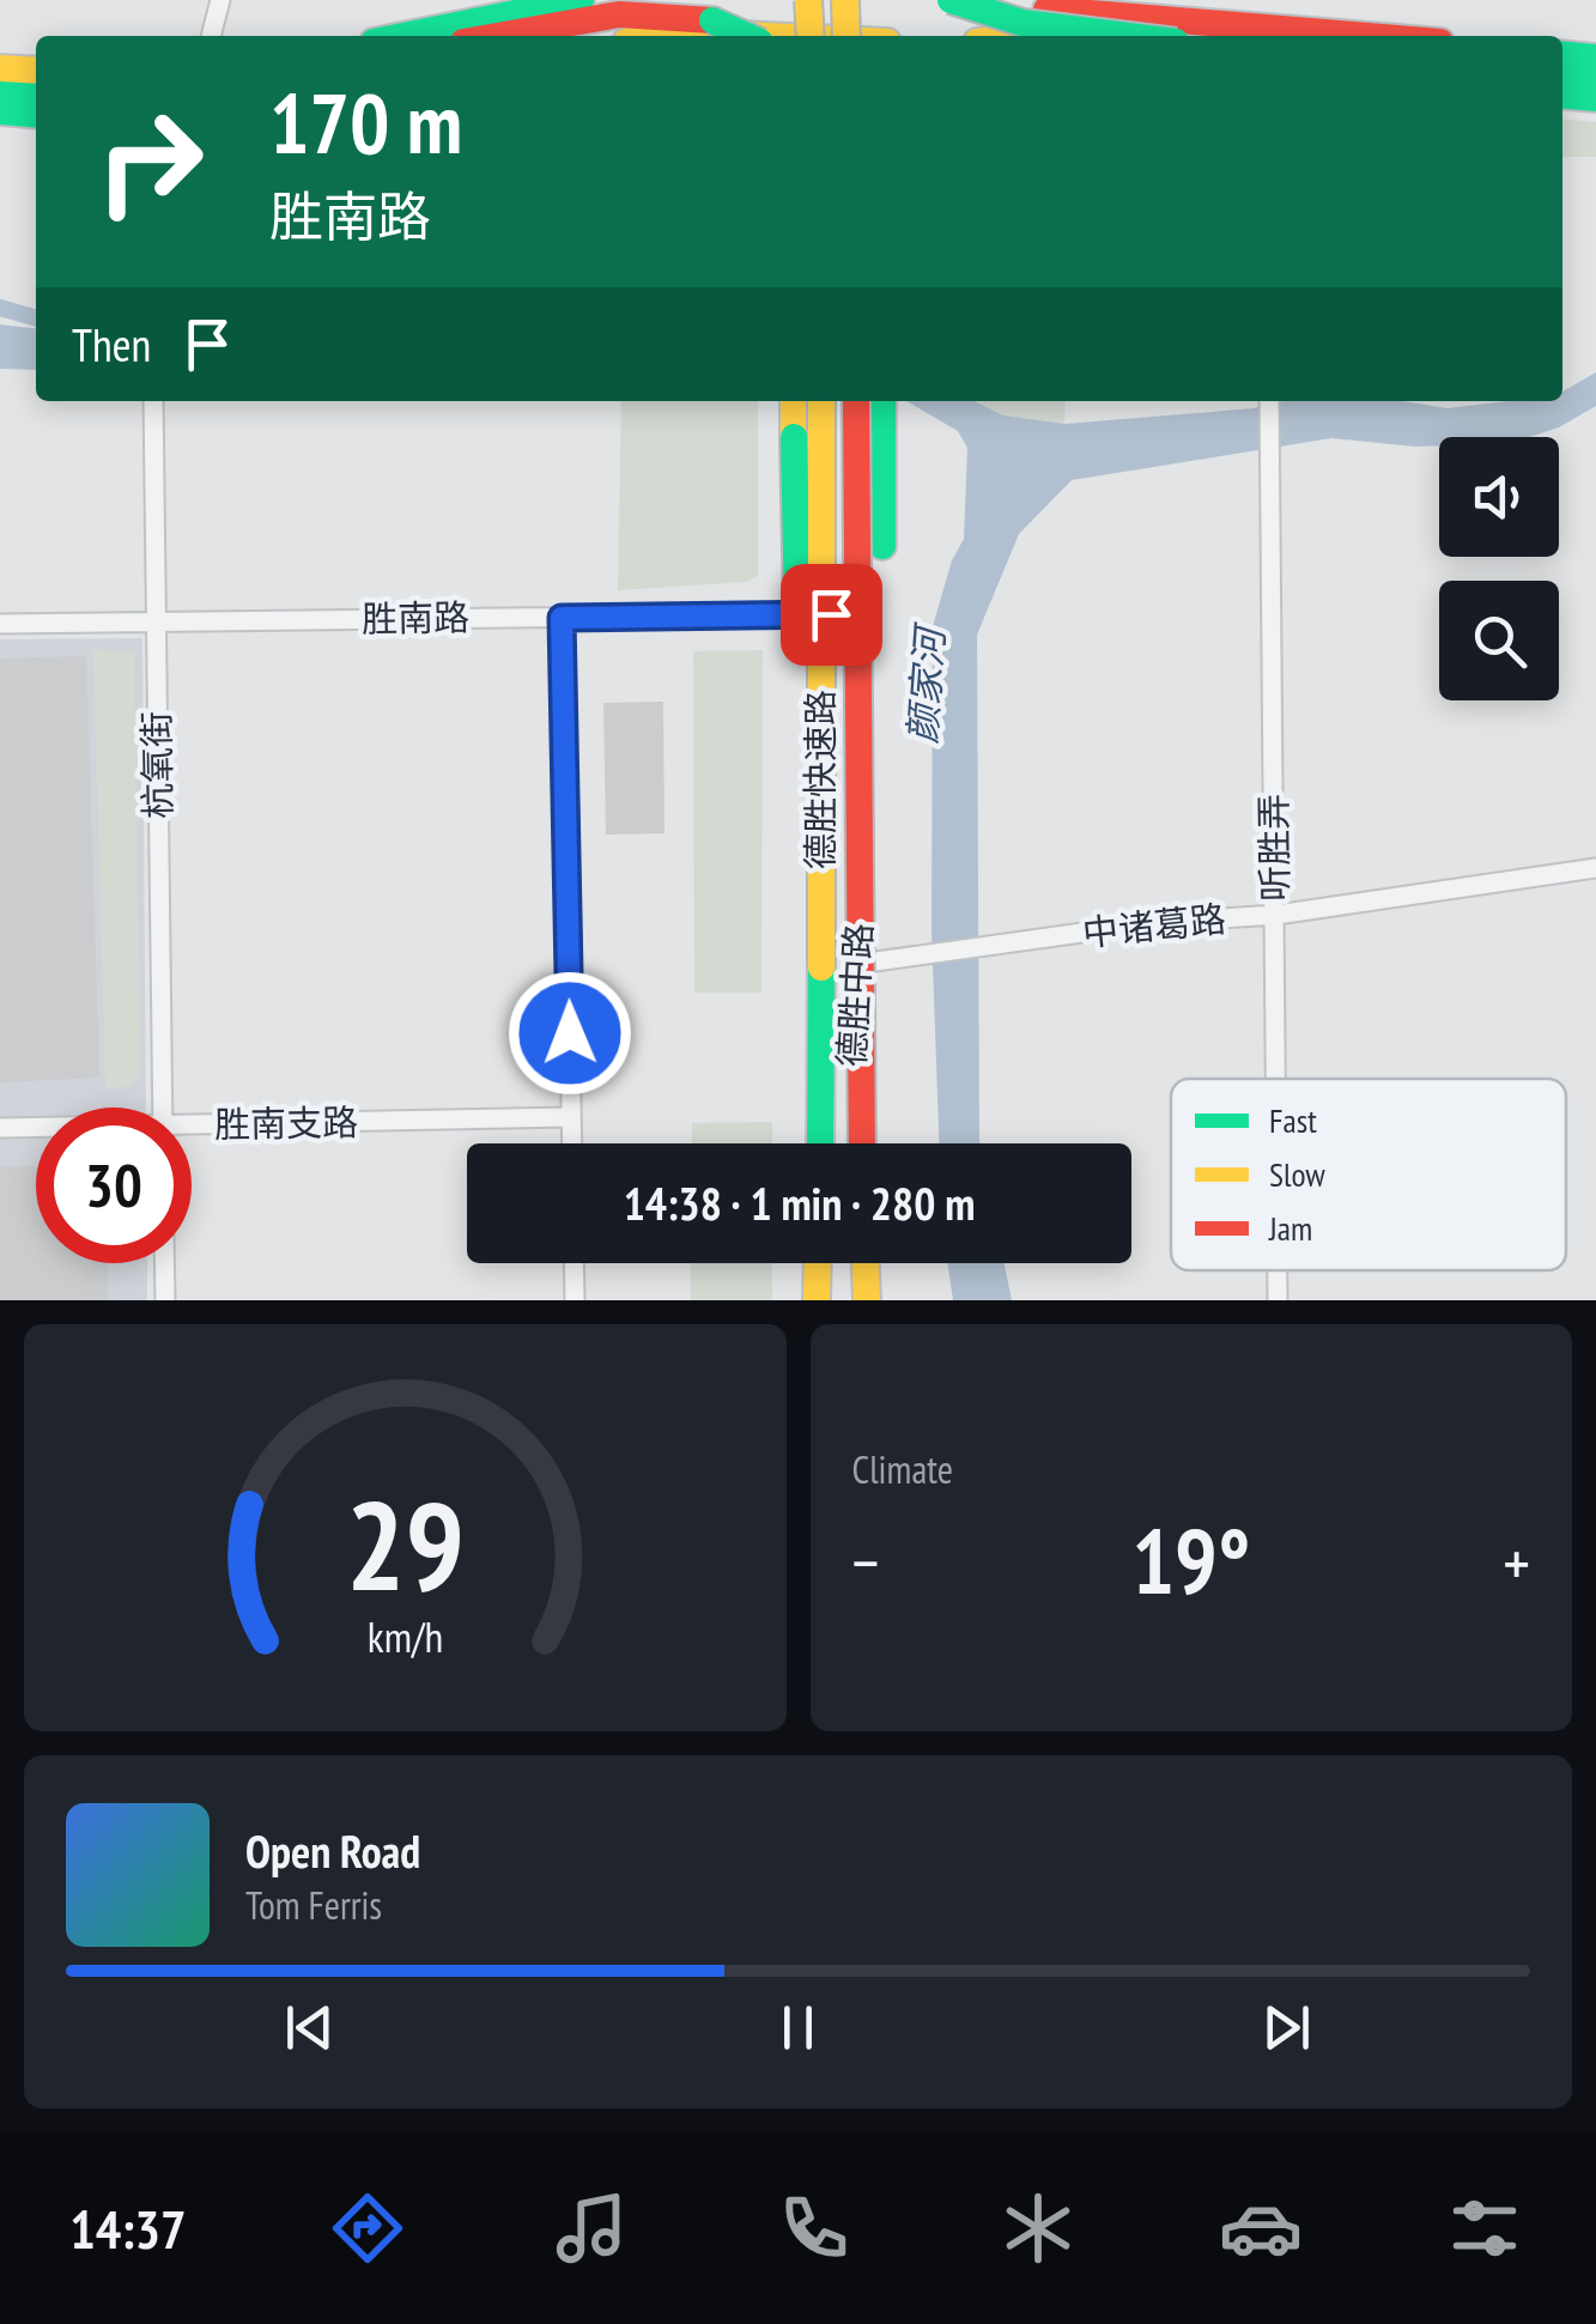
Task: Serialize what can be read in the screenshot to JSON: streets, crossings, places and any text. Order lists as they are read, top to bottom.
{
  "streets": {
    "main road": ["德胜快速路", "德胜中路"],
    "street": [
      "胜南路",
      "杭氧街",
      "听胜弄",
      "中诸葛路",
      "胜南支路"
    ]
  },
  "crossings": [
    ["胜南路", "杭氧街"],
    ["胜南路", "德胜中路"],
    ["听胜弄", "中诸葛路"],
    ["中诸葛路", "德胜中路"]
  ],
  "water": ["颜家河"],
  "legend": ["Fast", "Slow", "Jam"],
  "page": {
    "turn": ["170 m", "胜南路"],
    "then": "Then",
    "limit": "30",
    "trip": "14:38 · 1 min · 280 m",
    "tile": "Climate",
    "heat": ["−", "19°", "+"],
    "song": ["Open Road", "Tom Ferris"],
    "tabs": "14:37",
    "gauge": ["29", "km/h"]
  }
}
